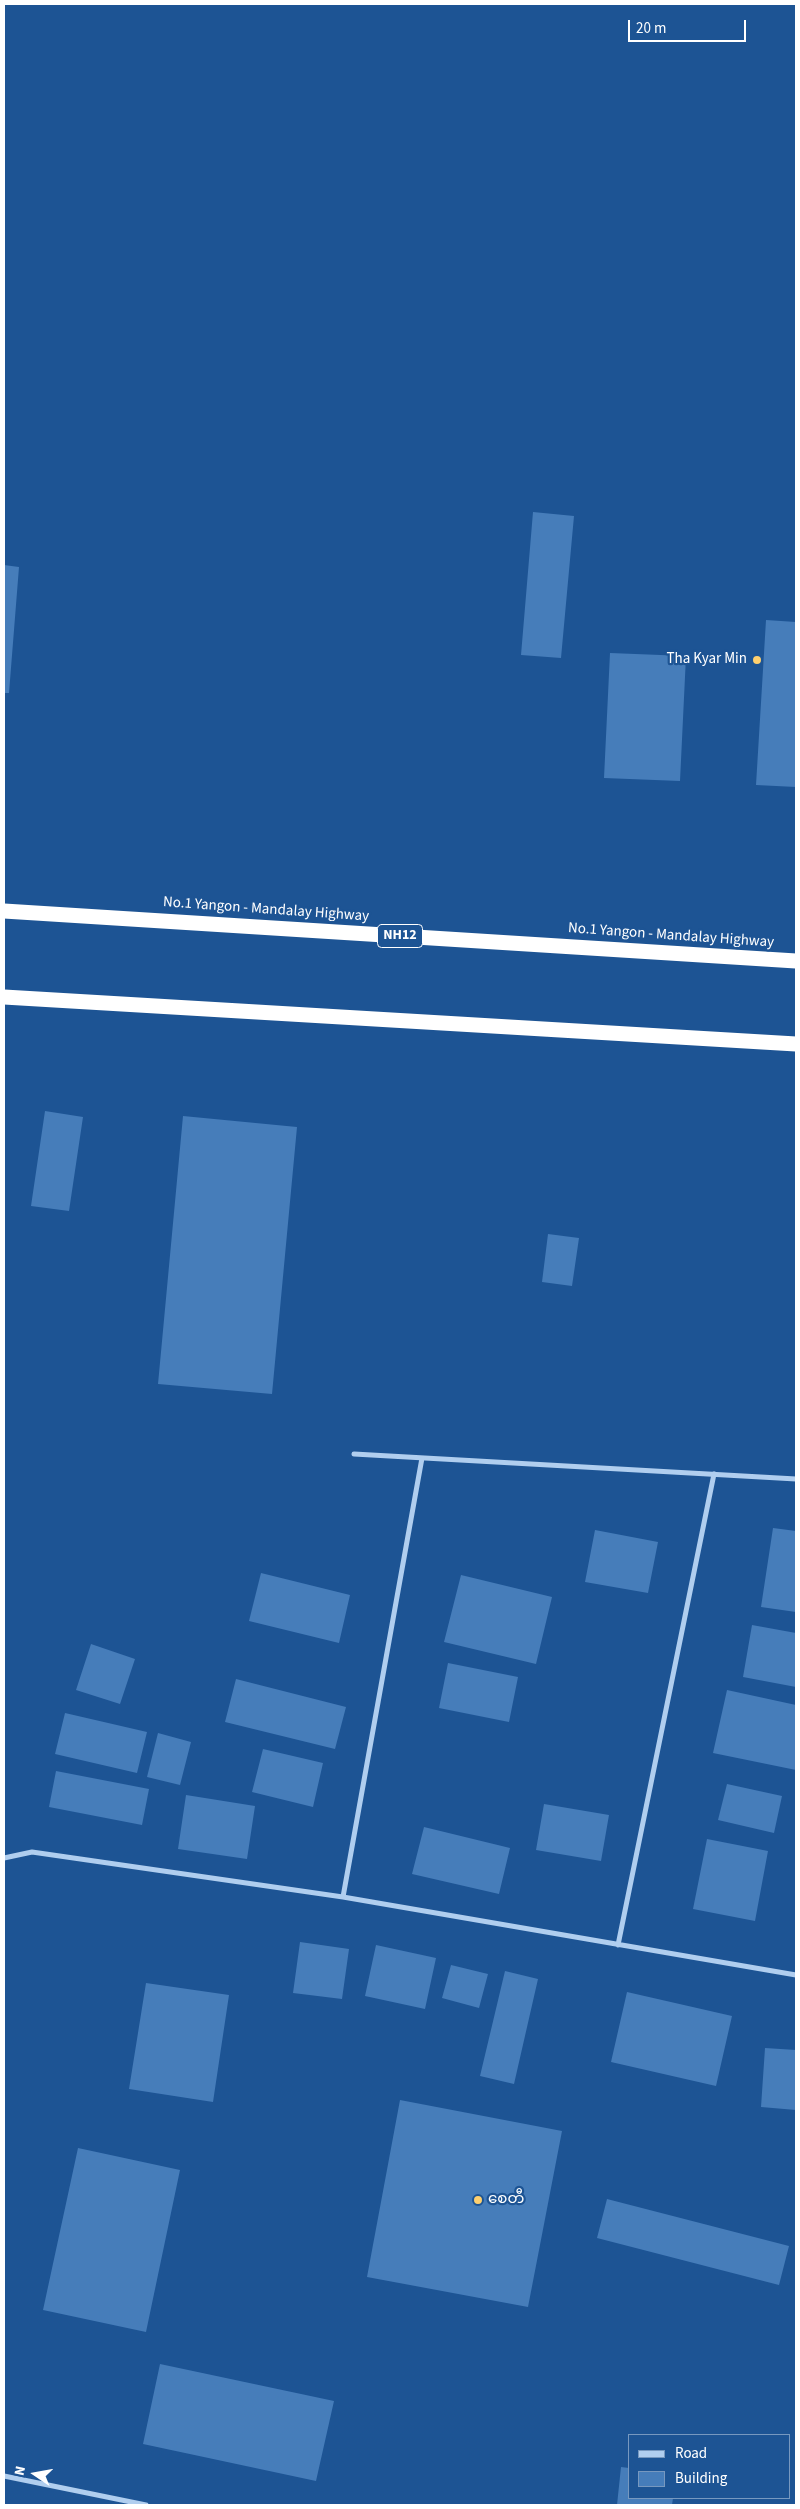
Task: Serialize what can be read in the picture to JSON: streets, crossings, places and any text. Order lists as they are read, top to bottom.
{
  "streets": {
    "highway": ["No.1 Yangon - Mandalay Highway", "NH12"]
  },
  "places": ["Tha Kyar Min", "စေတီ"],
  "legend": ["Road", "Building"],
  "scale_bar": "20 m",
  "north": "left"
}
